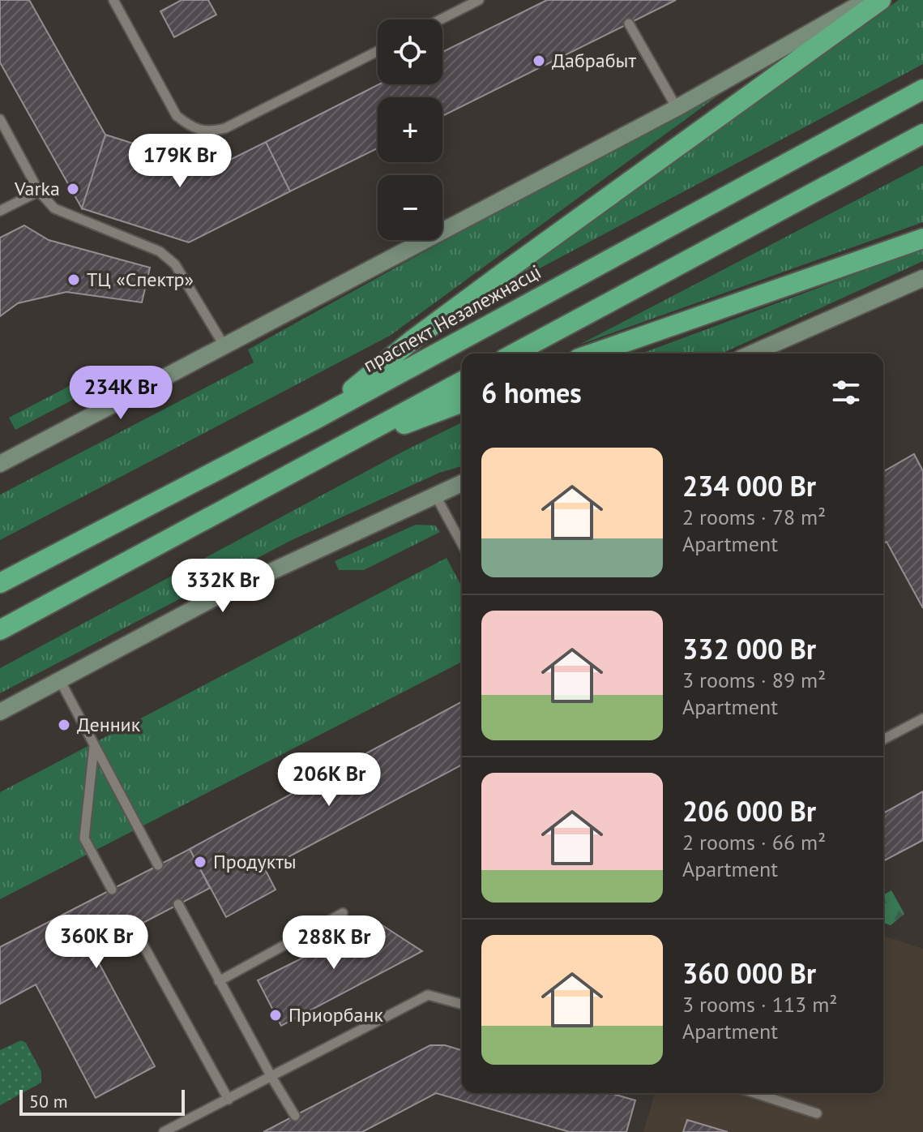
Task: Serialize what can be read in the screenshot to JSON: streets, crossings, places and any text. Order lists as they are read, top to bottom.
{
  "streets": {
    "highway": ["праспект Незалежнасці"]
  },
  "places": [
    "Дабрабыт",
    "Varka",
    "ТЦ «Спектр»",
    "Денник",
    "Продукты",
    "Приорбанк"
  ],
  "scale_bar": "50 m",
  "page": {
    "map_buttons": ["+", "−"],
    "price": [
      "179K Br",
      "234K Br",
      "332K Br",
      "206K Br",
      "360K Br",
      "288K Br"
    ],
    "heading": "6 homes",
    "list": [
      {
        "name": "234 000 Br",
        "note": "2 rooms · 78 m² · Apartment"
      },
      {
        "name": "332 000 Br",
        "note": "3 rooms · 89 m² · Apartment"
      },
      {
        "name": "206 000 Br",
        "note": "2 rooms · 66 m² · Apartment"
      },
      {
        "name": "360 000 Br",
        "note": "3 rooms · 113 m² · Apartment"
      }
    ],
    "scale": "50 m"
  }
}
